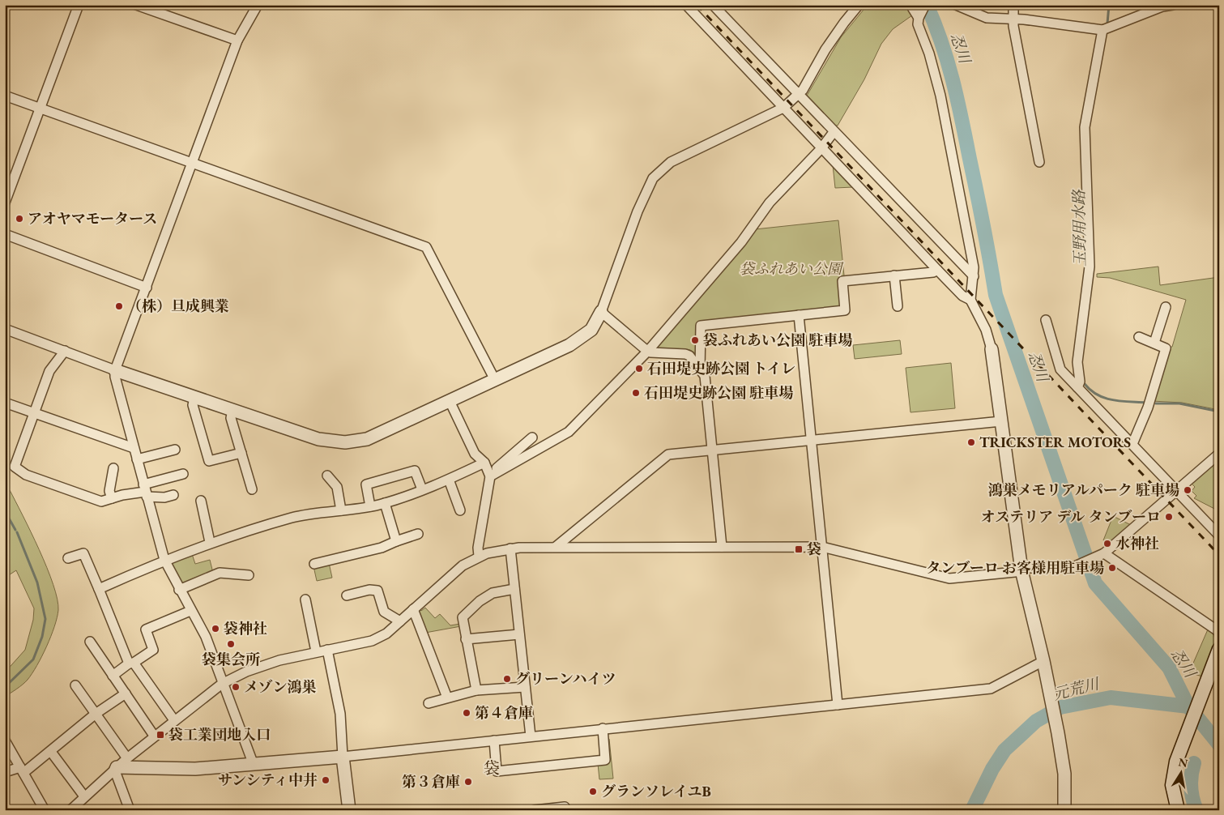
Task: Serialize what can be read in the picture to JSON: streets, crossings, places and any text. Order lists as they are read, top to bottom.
{
  "districts": ["袋"],
  "water": ["忍川", "玉野用水路", "元荒川"],
  "parks": ["袋ふれあい公園"],
  "places": {
    "other": [
      "アオヤマモータース",
      "（株）旦成興業",
      "袋ふれあい公園 駐車場",
      "石田堤史跡公園 トイレ",
      "石田堤史跡公園 駐車場",
      "TRICKSTER MOTORS",
      "鴻巣メモリアルパーク 駐車場",
      "オステリア デル タンブーロ",
      "水神社",
      "タンブーロ お客様用駐車場",
      "袋神社",
      "袋集会所",
      "グリーンハイツ",
      "メゾン鴻巣",
      "第４倉庫",
      "サンシティ中井",
      "第３倉庫",
      "グランソレイユB"
    ],
    "transit": ["袋", "袋工業団地入口"]
  },
  "north": "top"
}
